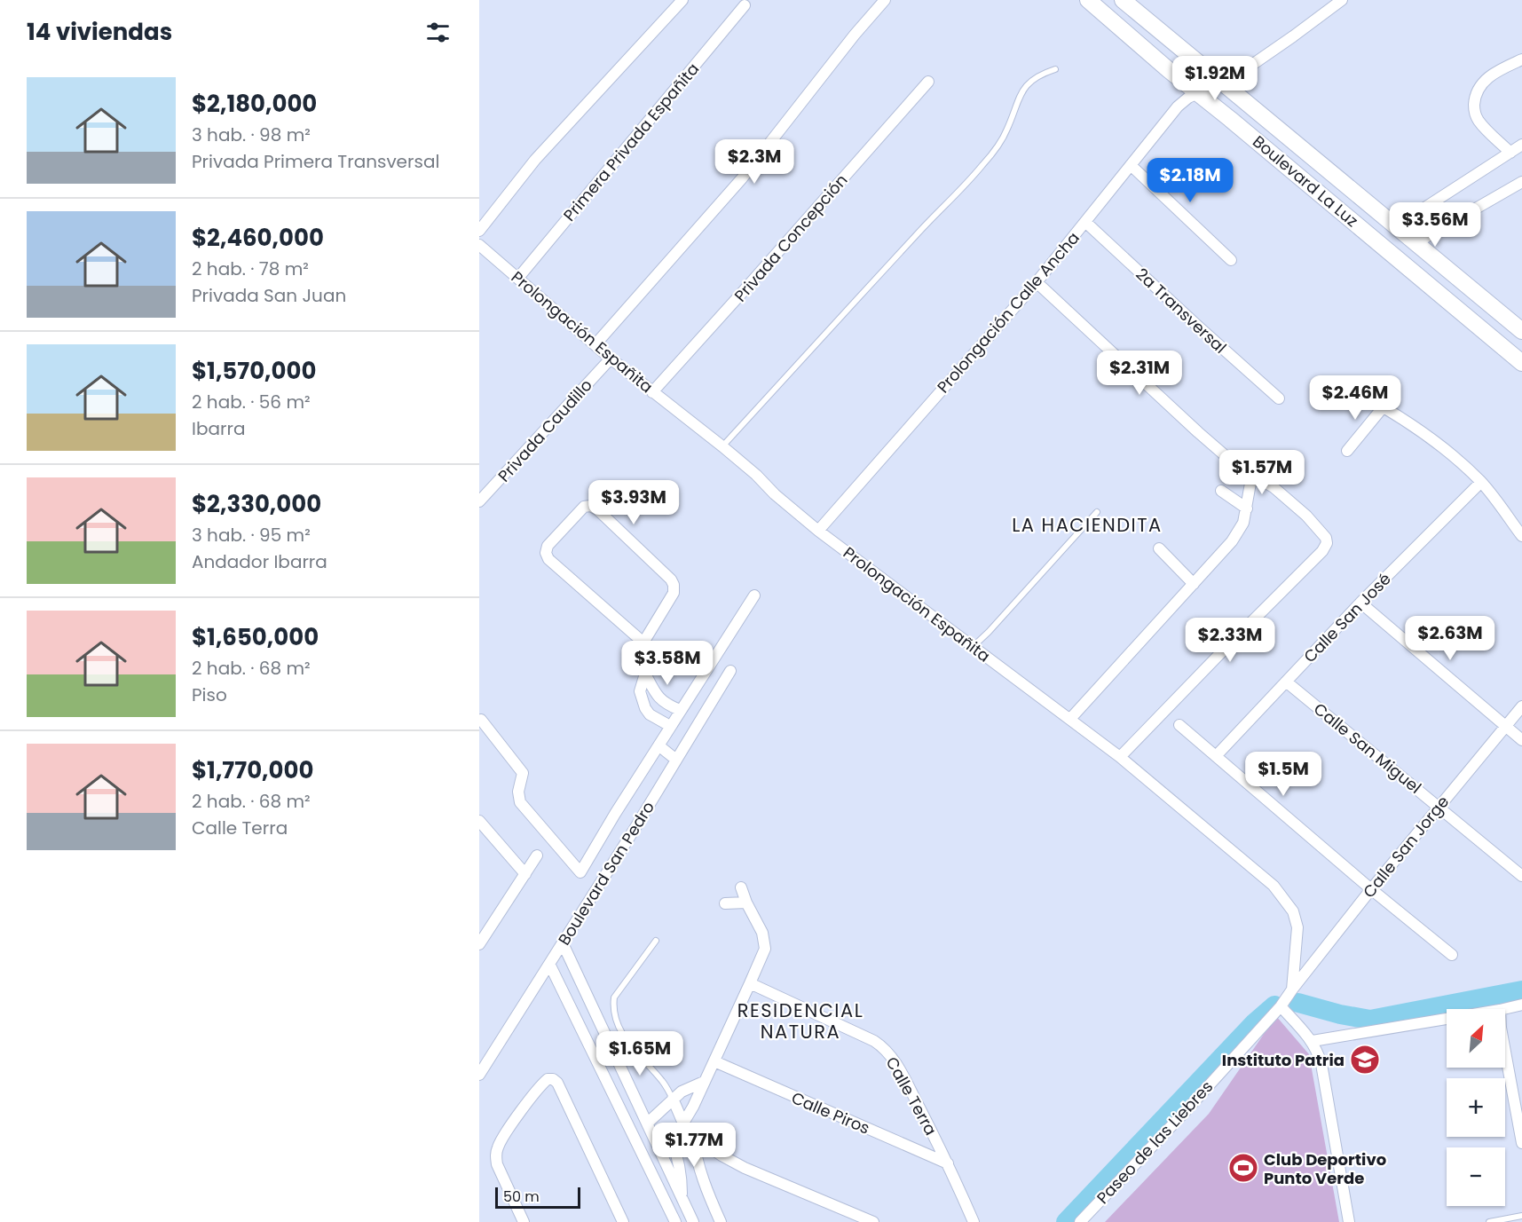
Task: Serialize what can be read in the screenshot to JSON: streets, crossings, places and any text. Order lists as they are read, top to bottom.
{
  "streets": {
    "main road": ["Boulevard La Luz"],
    "street": [
      "Primera Privada Españita",
      "Privada Concepción",
      "2a Transversal",
      "Prolongación Calle Ancha",
      "Prolongación Españita",
      "Privada Caudillo",
      "Calle San José",
      "Calle San Miguel",
      "Calle San Jorge",
      "Boulevard San Pedro",
      "Calle Terra",
      "Calle Piros",
      "Paseo de las Liebres"
    ]
  },
  "crossings": [
    ["Primera Privada Españita", "Prolongación Españita"],
    ["Boulevard La Luz", "Prolongación Calle Ancha"],
    ["Privada Concepción", "Prolongación Españita"],
    ["2a Transversal", "Prolongación Calle Ancha"],
    ["Prolongación Calle Ancha", "Prolongación Españita"],
    ["Prolongación Españita", "Privada Caudillo"],
    ["Prolongación Españita", "Calle San Jorge"],
    ["Prolongación Españita", "Paseo de las Liebres"],
    ["Calle San José", "Calle San Miguel"],
    ["Calle San Miguel", "Calle San Jorge"],
    ["Calle San Jorge", "Paseo de las Liebres"],
    ["Calle Terra", "Calle Piros"]
  ],
  "districts": ["LA HACIENDITA", "RESIDENCIAL NATURA"],
  "places": {
    "school or university": ["Instituto Patria"],
    "sports": ["Club Deportivo Punto Verde"]
  },
  "scale_bar": "50 m",
  "north": "top right",
  "page": {
    "heading": "14 viviendas",
    "price": [
      "$1.92M",
      "$2.3M",
      "$2.18M",
      "$3.56M",
      "$2.31M",
      "$2.46M",
      "$1.57M",
      "$3.93M",
      "$2.63M",
      "$2.33M",
      "$3.58M",
      "$1.5M",
      "$1.65M",
      "$1.77M"
    ],
    "list": [
      {
        "name": "$2,180,000",
        "note": "3 hab. · 98 m² · Privada Primera Transversal"
      },
      {
        "name": "$2,460,000",
        "note": "2 hab. · 78 m² · Privada San Juan"
      },
      {
        "name": "$1,570,000",
        "note": "2 hab. · 56 m² · Ibarra"
      },
      {
        "name": "$2,330,000",
        "note": "3 hab. · 95 m² · Andador Ibarra"
      },
      {
        "name": "$1,650,000",
        "note": "2 hab. · 68 m² · Piso"
      },
      {
        "name": "$1,770,000",
        "note": "2 hab. · 68 m² · Calle Terra"
      }
    ],
    "map_buttons": ["+", "−"],
    "scale": "50 m"
  }
}
